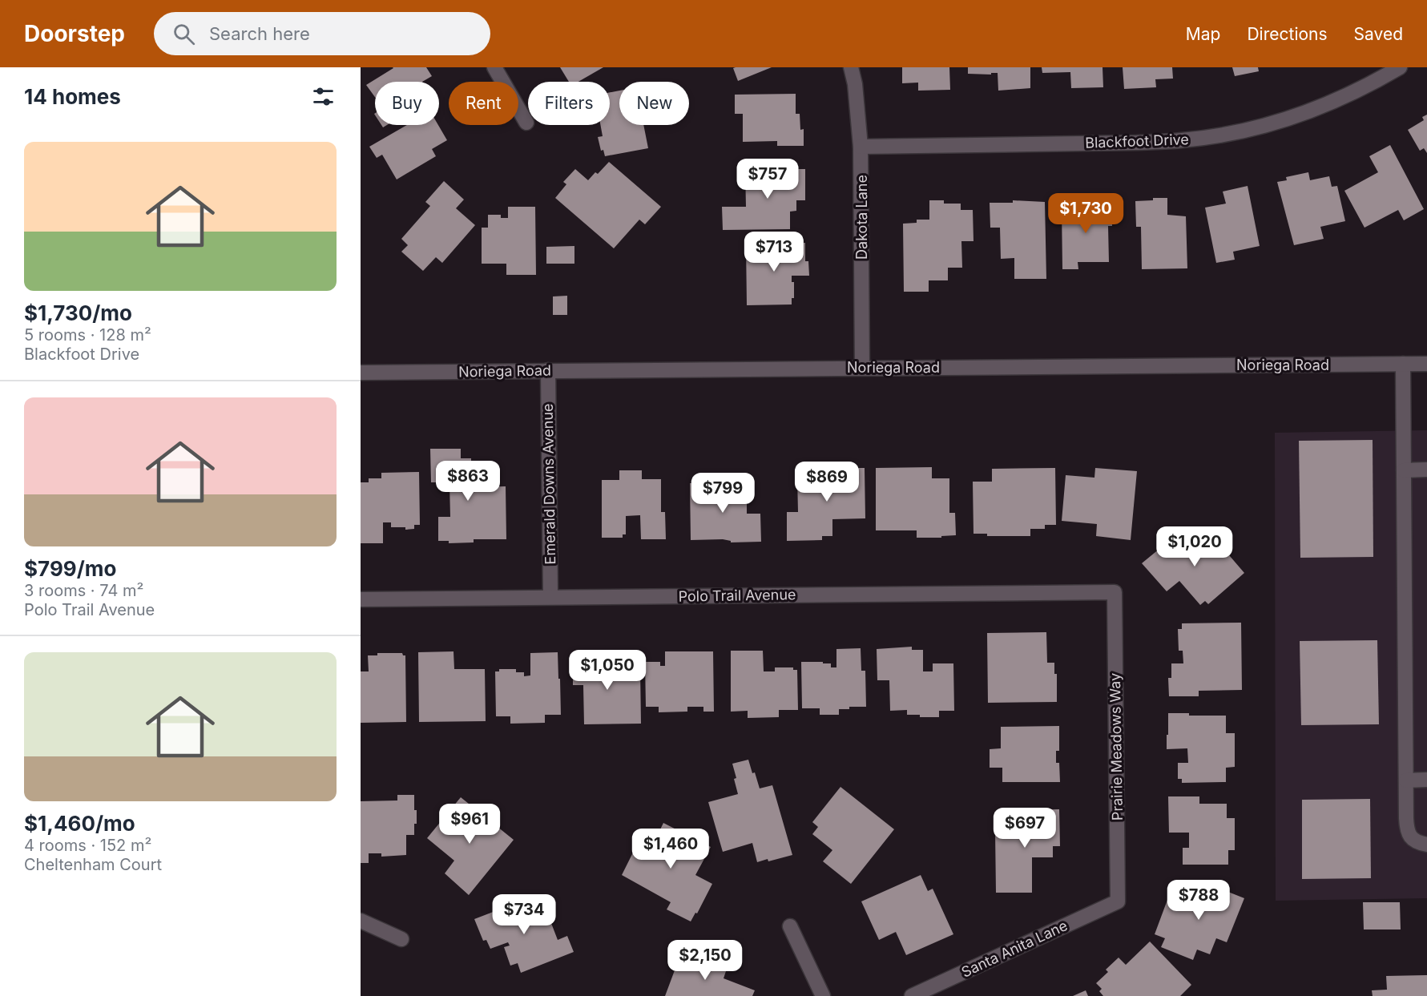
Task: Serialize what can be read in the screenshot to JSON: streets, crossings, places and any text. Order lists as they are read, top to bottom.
{
  "streets": {
    "street": [
      "Blackfoot Drive",
      "Dakota Lane",
      "Noriega Road",
      "Emerald Downs Avenue",
      "Polo Trail Avenue",
      "Prairie Meadows Way",
      "Santa Anita Lane"
    ]
  },
  "crossings": [
    ["Blackfoot Drive", "Dakota Lane"],
    ["Dakota Lane", "Noriega Road"],
    ["Noriega Road", "Emerald Downs Avenue"],
    ["Emerald Downs Avenue", "Polo Trail Avenue"],
    ["Polo Trail Avenue", "Prairie Meadows Way"],
    ["Prairie Meadows Way", "Santa Anita Lane"]
  ],
  "page": {
    "header": "Doorstep",
    "search": "Search here",
    "nav": ["Map", "Directions", "Saved"],
    "heading": "14 homes",
    "chip": [
      "Buy",
      "Rent",
      "Filters",
      "New"
    ],
    "list": [
      {
        "name": "$1,730/mo",
        "note": "5 rooms · 128 m² · Blackfoot Drive"
      },
      {
        "name": "$799/mo",
        "note": "3 rooms · 74 m² · Polo Trail Avenue"
      },
      {
        "name": "$1,460/mo",
        "note": "4 rooms · 152 m² · Cheltenham Court"
      }
    ],
    "price": [
      "$757",
      "$1,730",
      "$713",
      "$863",
      "$869",
      "$799",
      "$1,020",
      "$1,050",
      "$961",
      "$697",
      "$1,460",
      "$788",
      "$734",
      "$2,150"
    ]
  }
}
